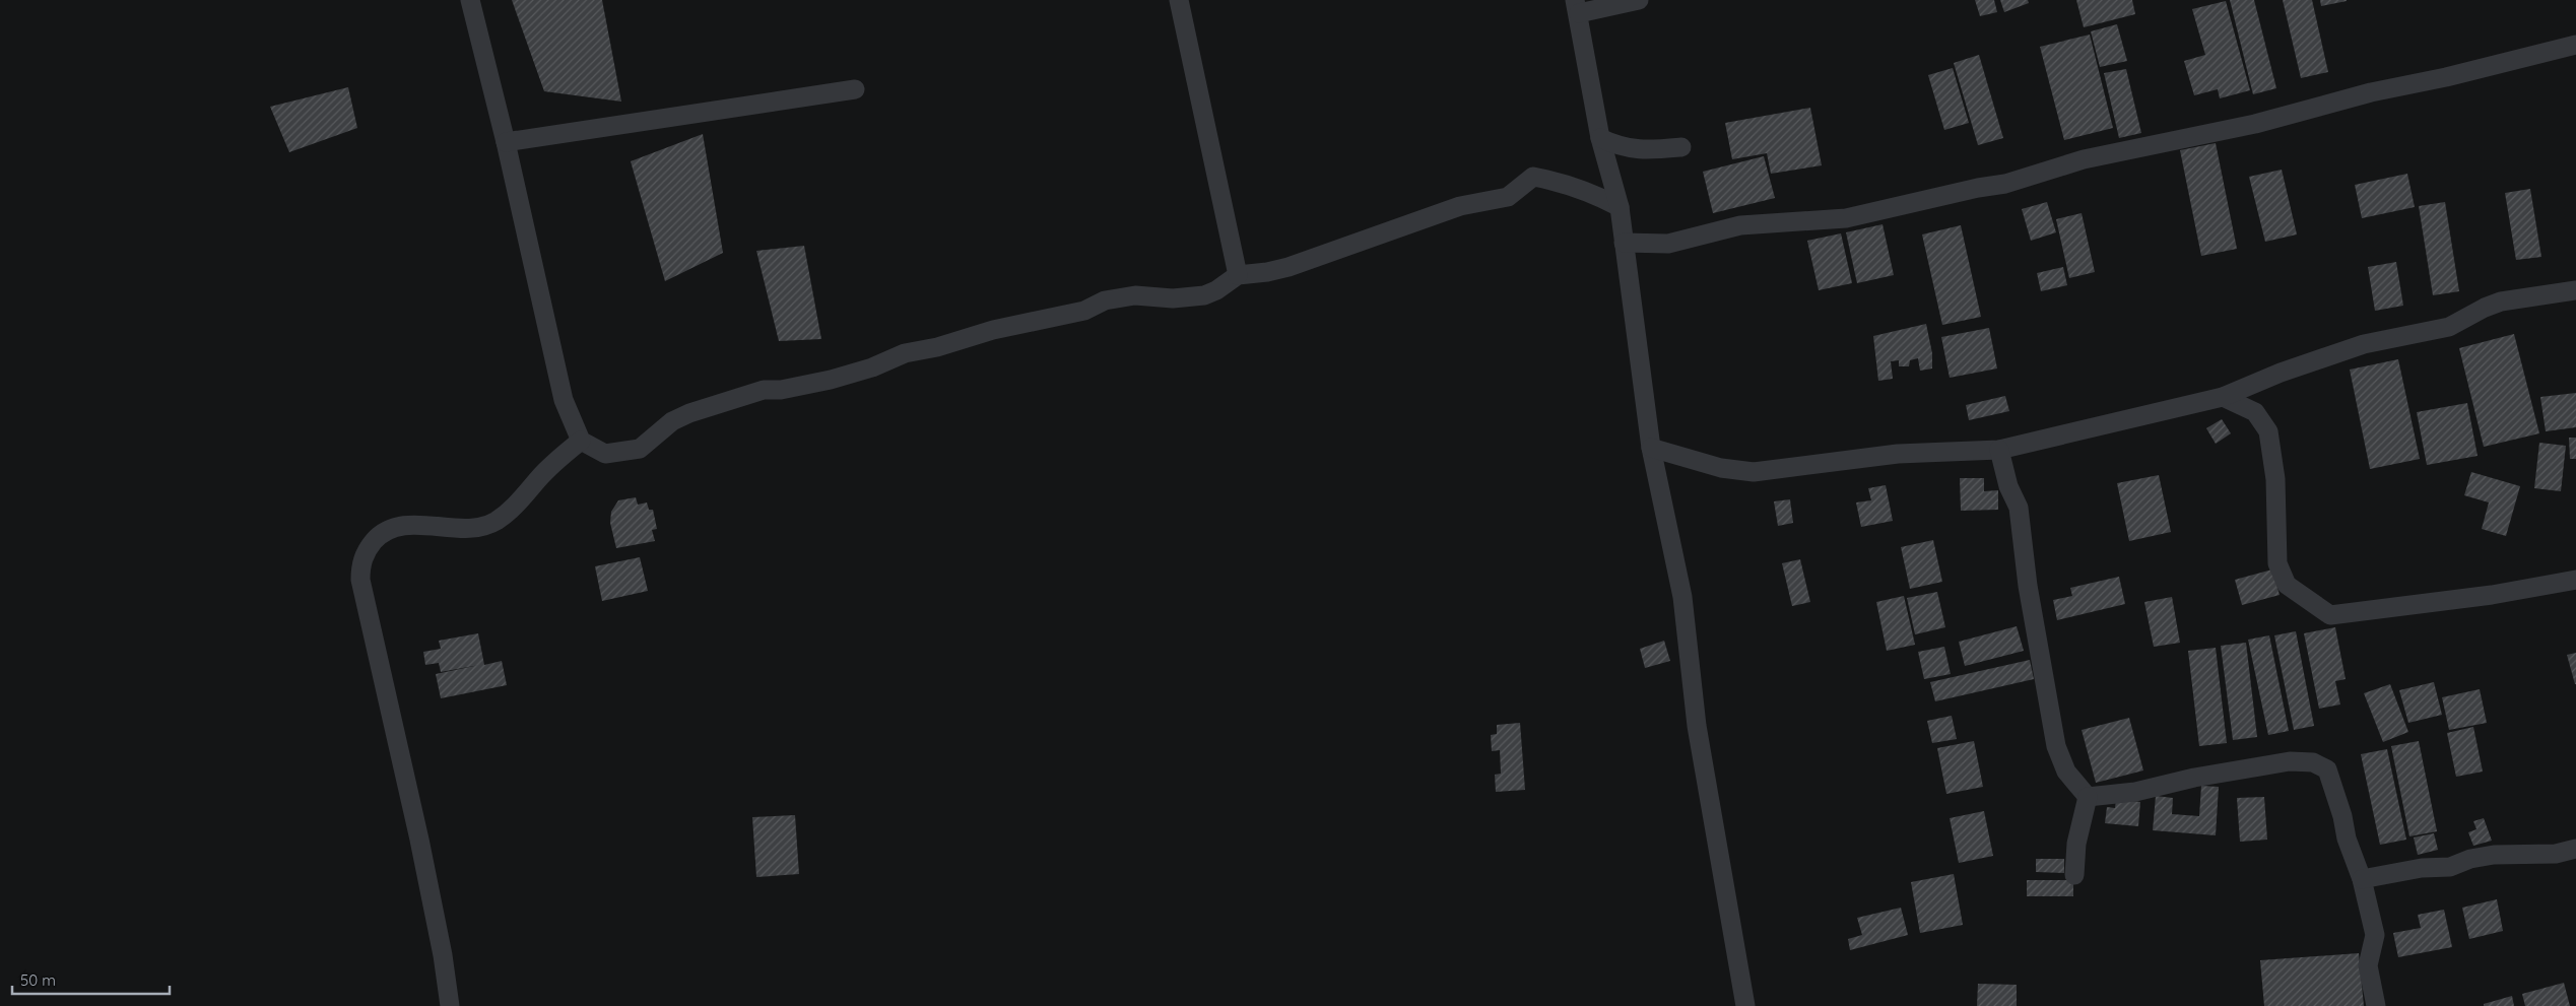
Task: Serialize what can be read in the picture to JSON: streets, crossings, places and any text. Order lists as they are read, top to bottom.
{
  "scale_bar": "50 m"
}
